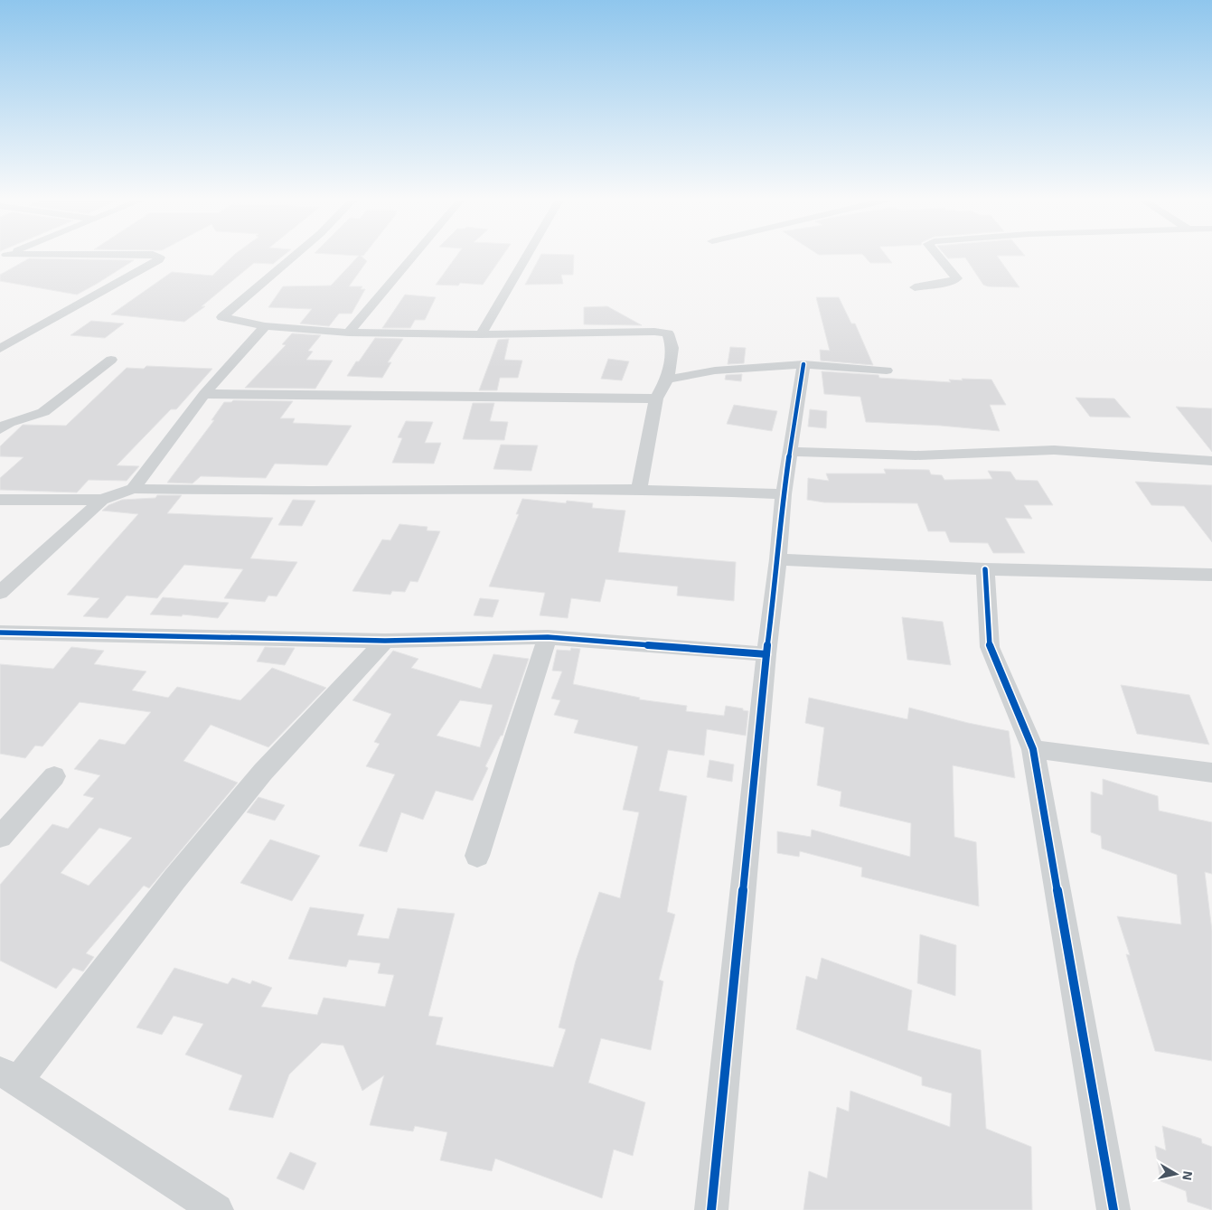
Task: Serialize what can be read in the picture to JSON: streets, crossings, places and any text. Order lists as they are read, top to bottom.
{
  "north": "right"
}
